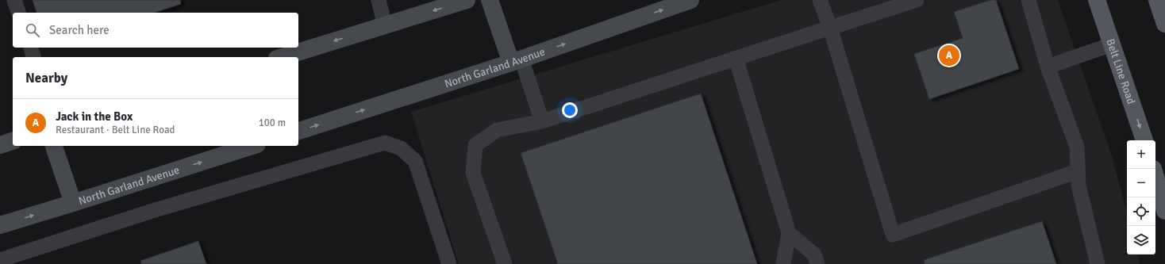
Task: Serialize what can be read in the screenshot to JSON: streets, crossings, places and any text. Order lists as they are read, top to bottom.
{
  "streets": {
    "main road": ["North Garland Avenue", "Belt Line Road"]
  },
  "one_way": ["Belt Line Road"],
  "page": {
    "search": "Search here",
    "pins": "A",
    "heading": "Nearby",
    "list": [
      {
        "mark": "A",
        "name": "Jack in the Box",
        "note": "Restaurant · Belt Line Road",
        "value": "100 m"
      }
    ],
    "map_buttons": ["+", "−"]
  }
}
